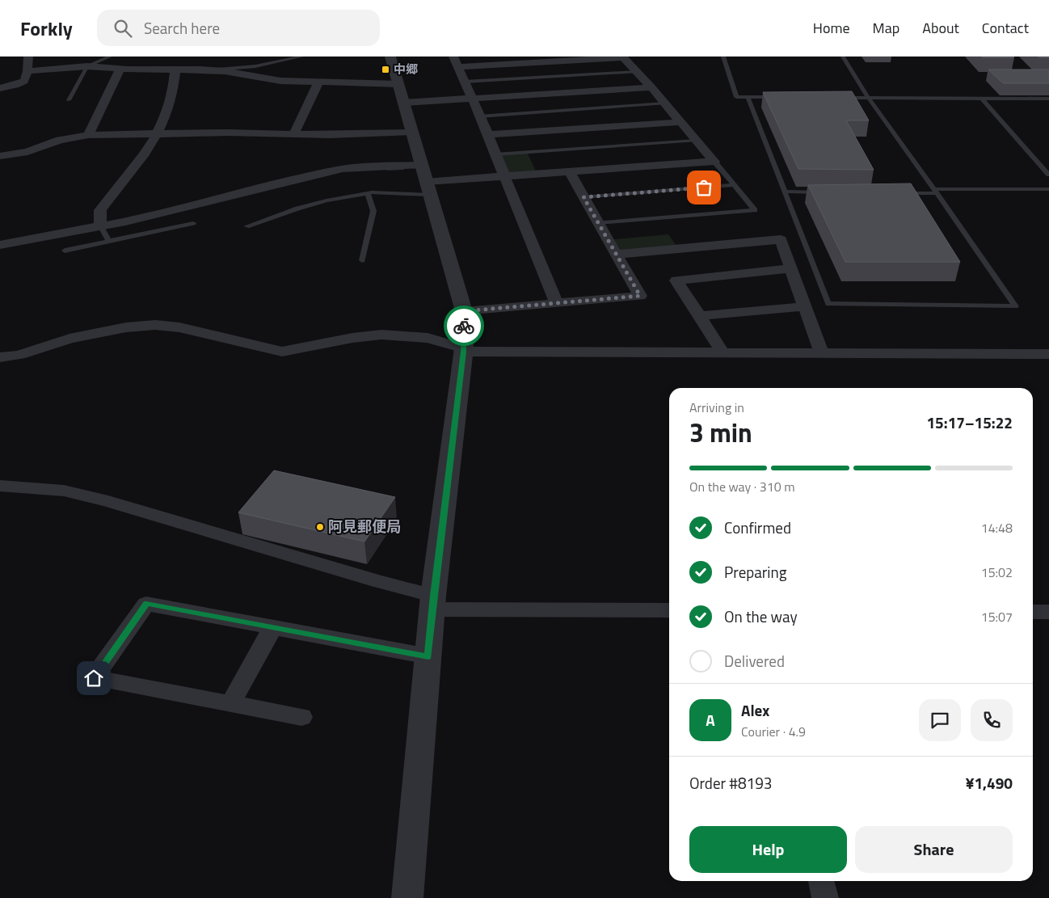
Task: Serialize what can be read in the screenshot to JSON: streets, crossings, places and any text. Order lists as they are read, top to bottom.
{
  "places": {
    "transit": ["中郷"],
    "other": ["阿見郵便局"]
  },
  "page": {
    "header": "Forkly",
    "search": "Search here",
    "nav": [
      "Home",
      "Map",
      "About",
      "Contact"
    ],
    "heading": ["3 min", "Arriving in", "15:17–15:22"],
    "panel": [
      "Alex",
      "Courier · 4.9",
      "Order #8193",
      "¥1,490"
    ],
    "bar": "On the way · 310 m",
    "list": [
      ["Confirmed", "14:48"],
      ["Preparing", "15:02"],
      ["On the way", "15:07"],
      "Delivered"
    ],
    "round": "A",
    "buttons": ["Help", "Share"]
  }
}
